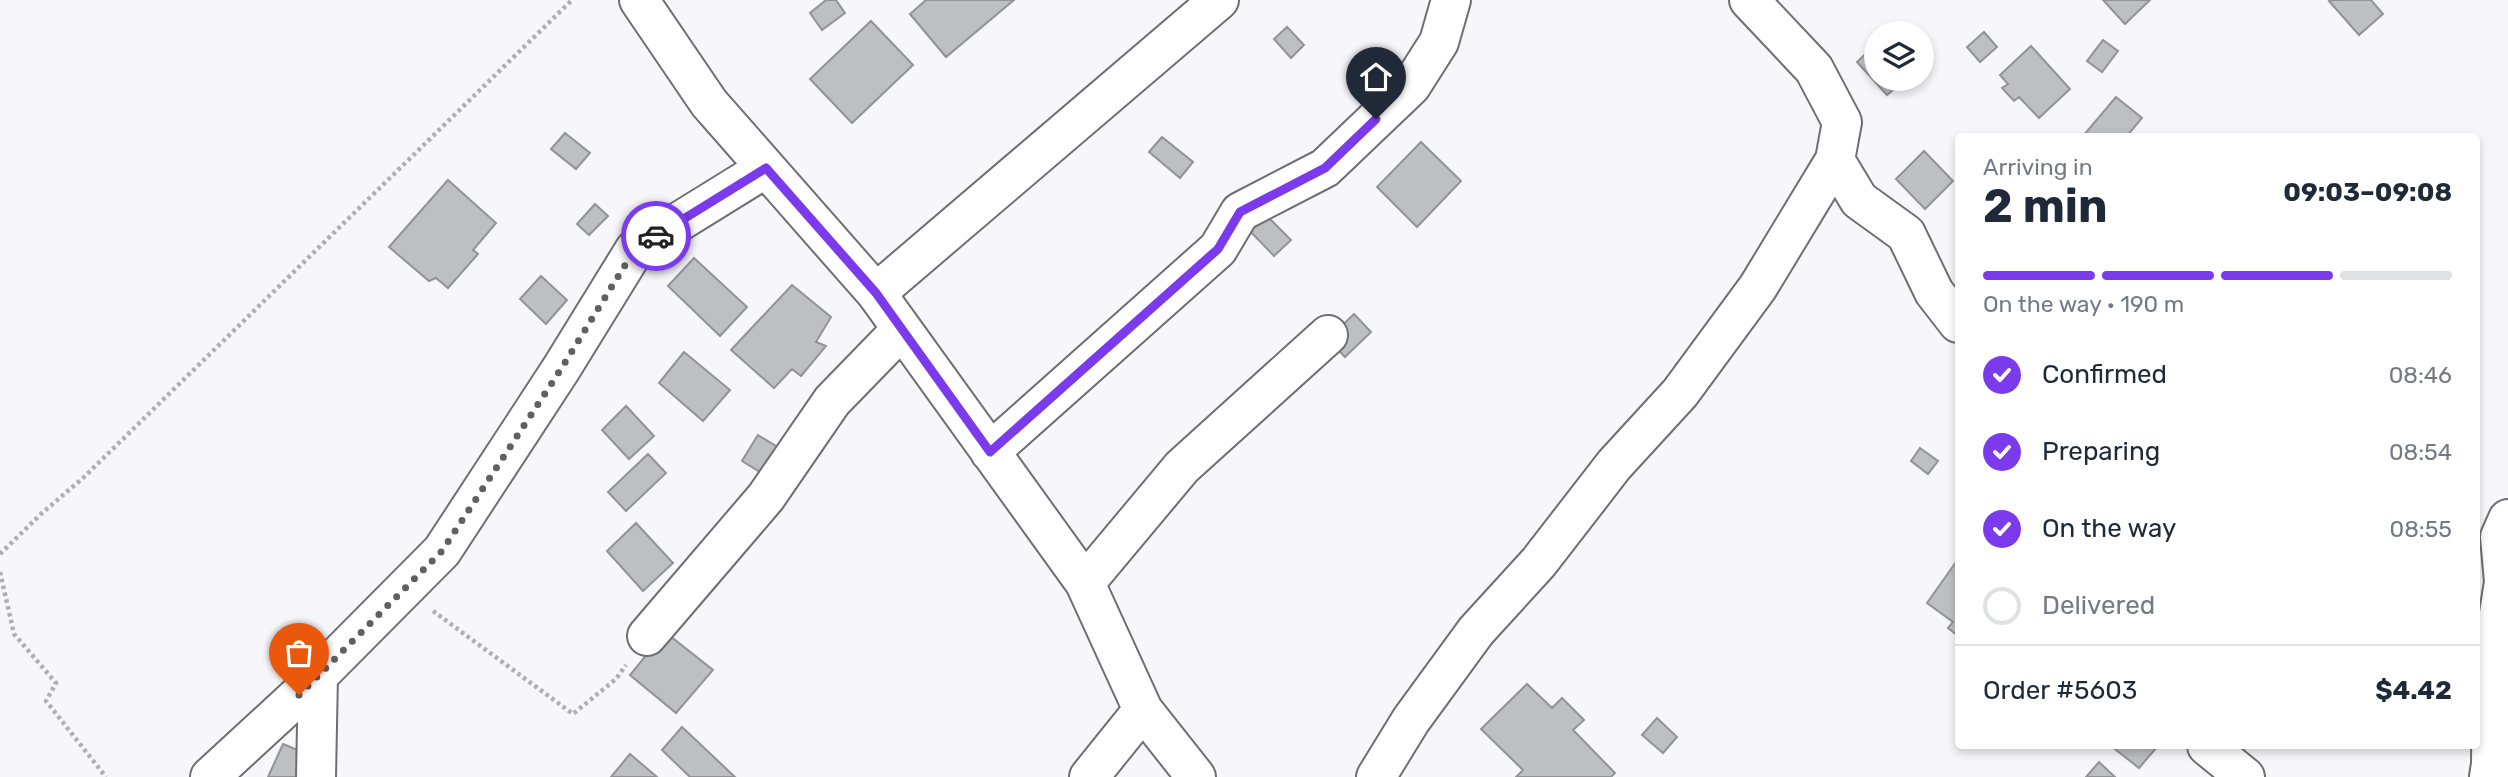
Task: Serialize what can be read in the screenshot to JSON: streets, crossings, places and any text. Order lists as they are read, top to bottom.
{
  "page": {
    "heading": ["2 min", "Arriving in", "09:03–09:08"],
    "panel": ["Order #5603", "$4.42"],
    "bar": "On the way · 190 m",
    "list": [
      ["Confirmed", "08:46"],
      ["Preparing", "08:54"],
      ["On the way", "08:55"],
      "Delivered"
    ]
  }
}
